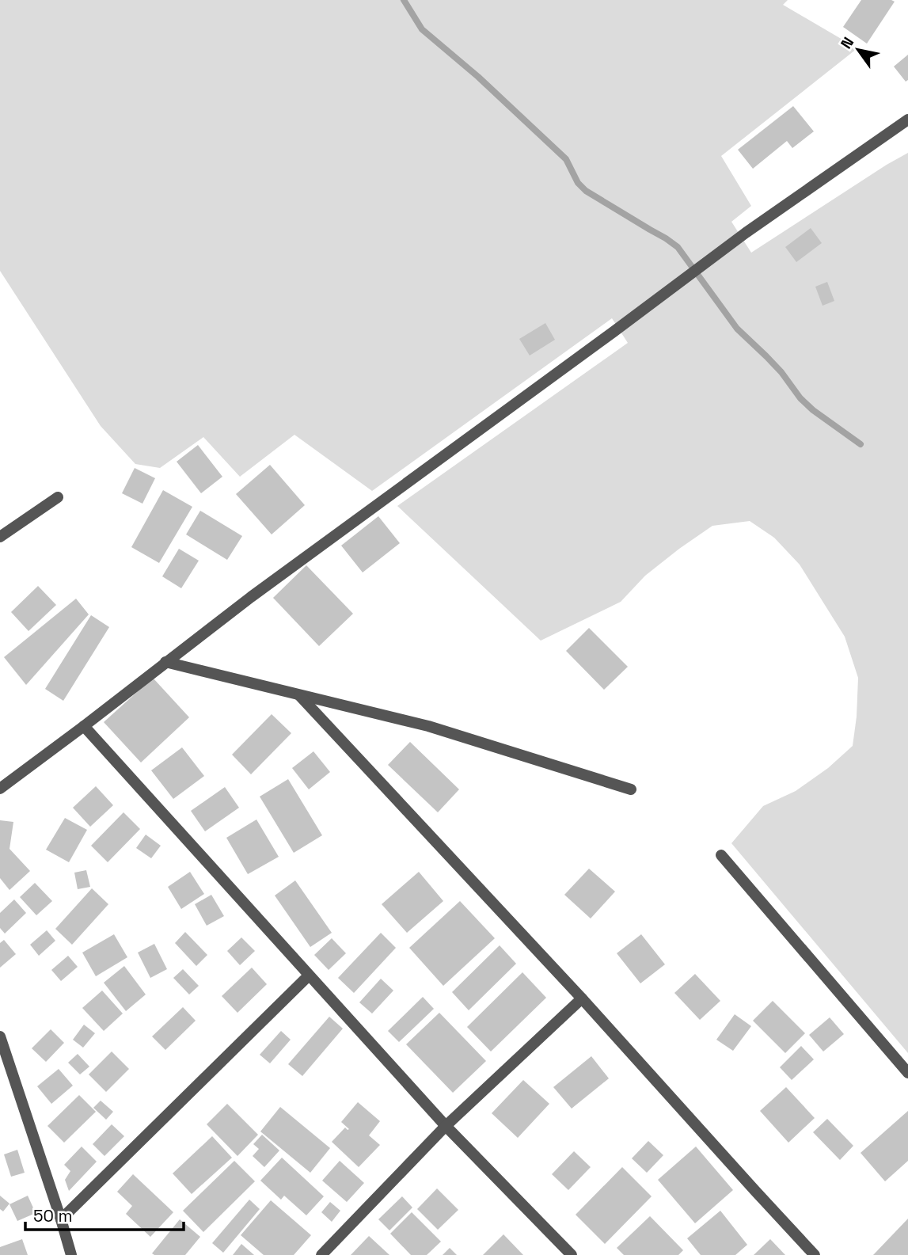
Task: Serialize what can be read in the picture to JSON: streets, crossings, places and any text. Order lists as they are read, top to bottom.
{
  "scale_bar": "50 m",
  "north": "top left"
}
